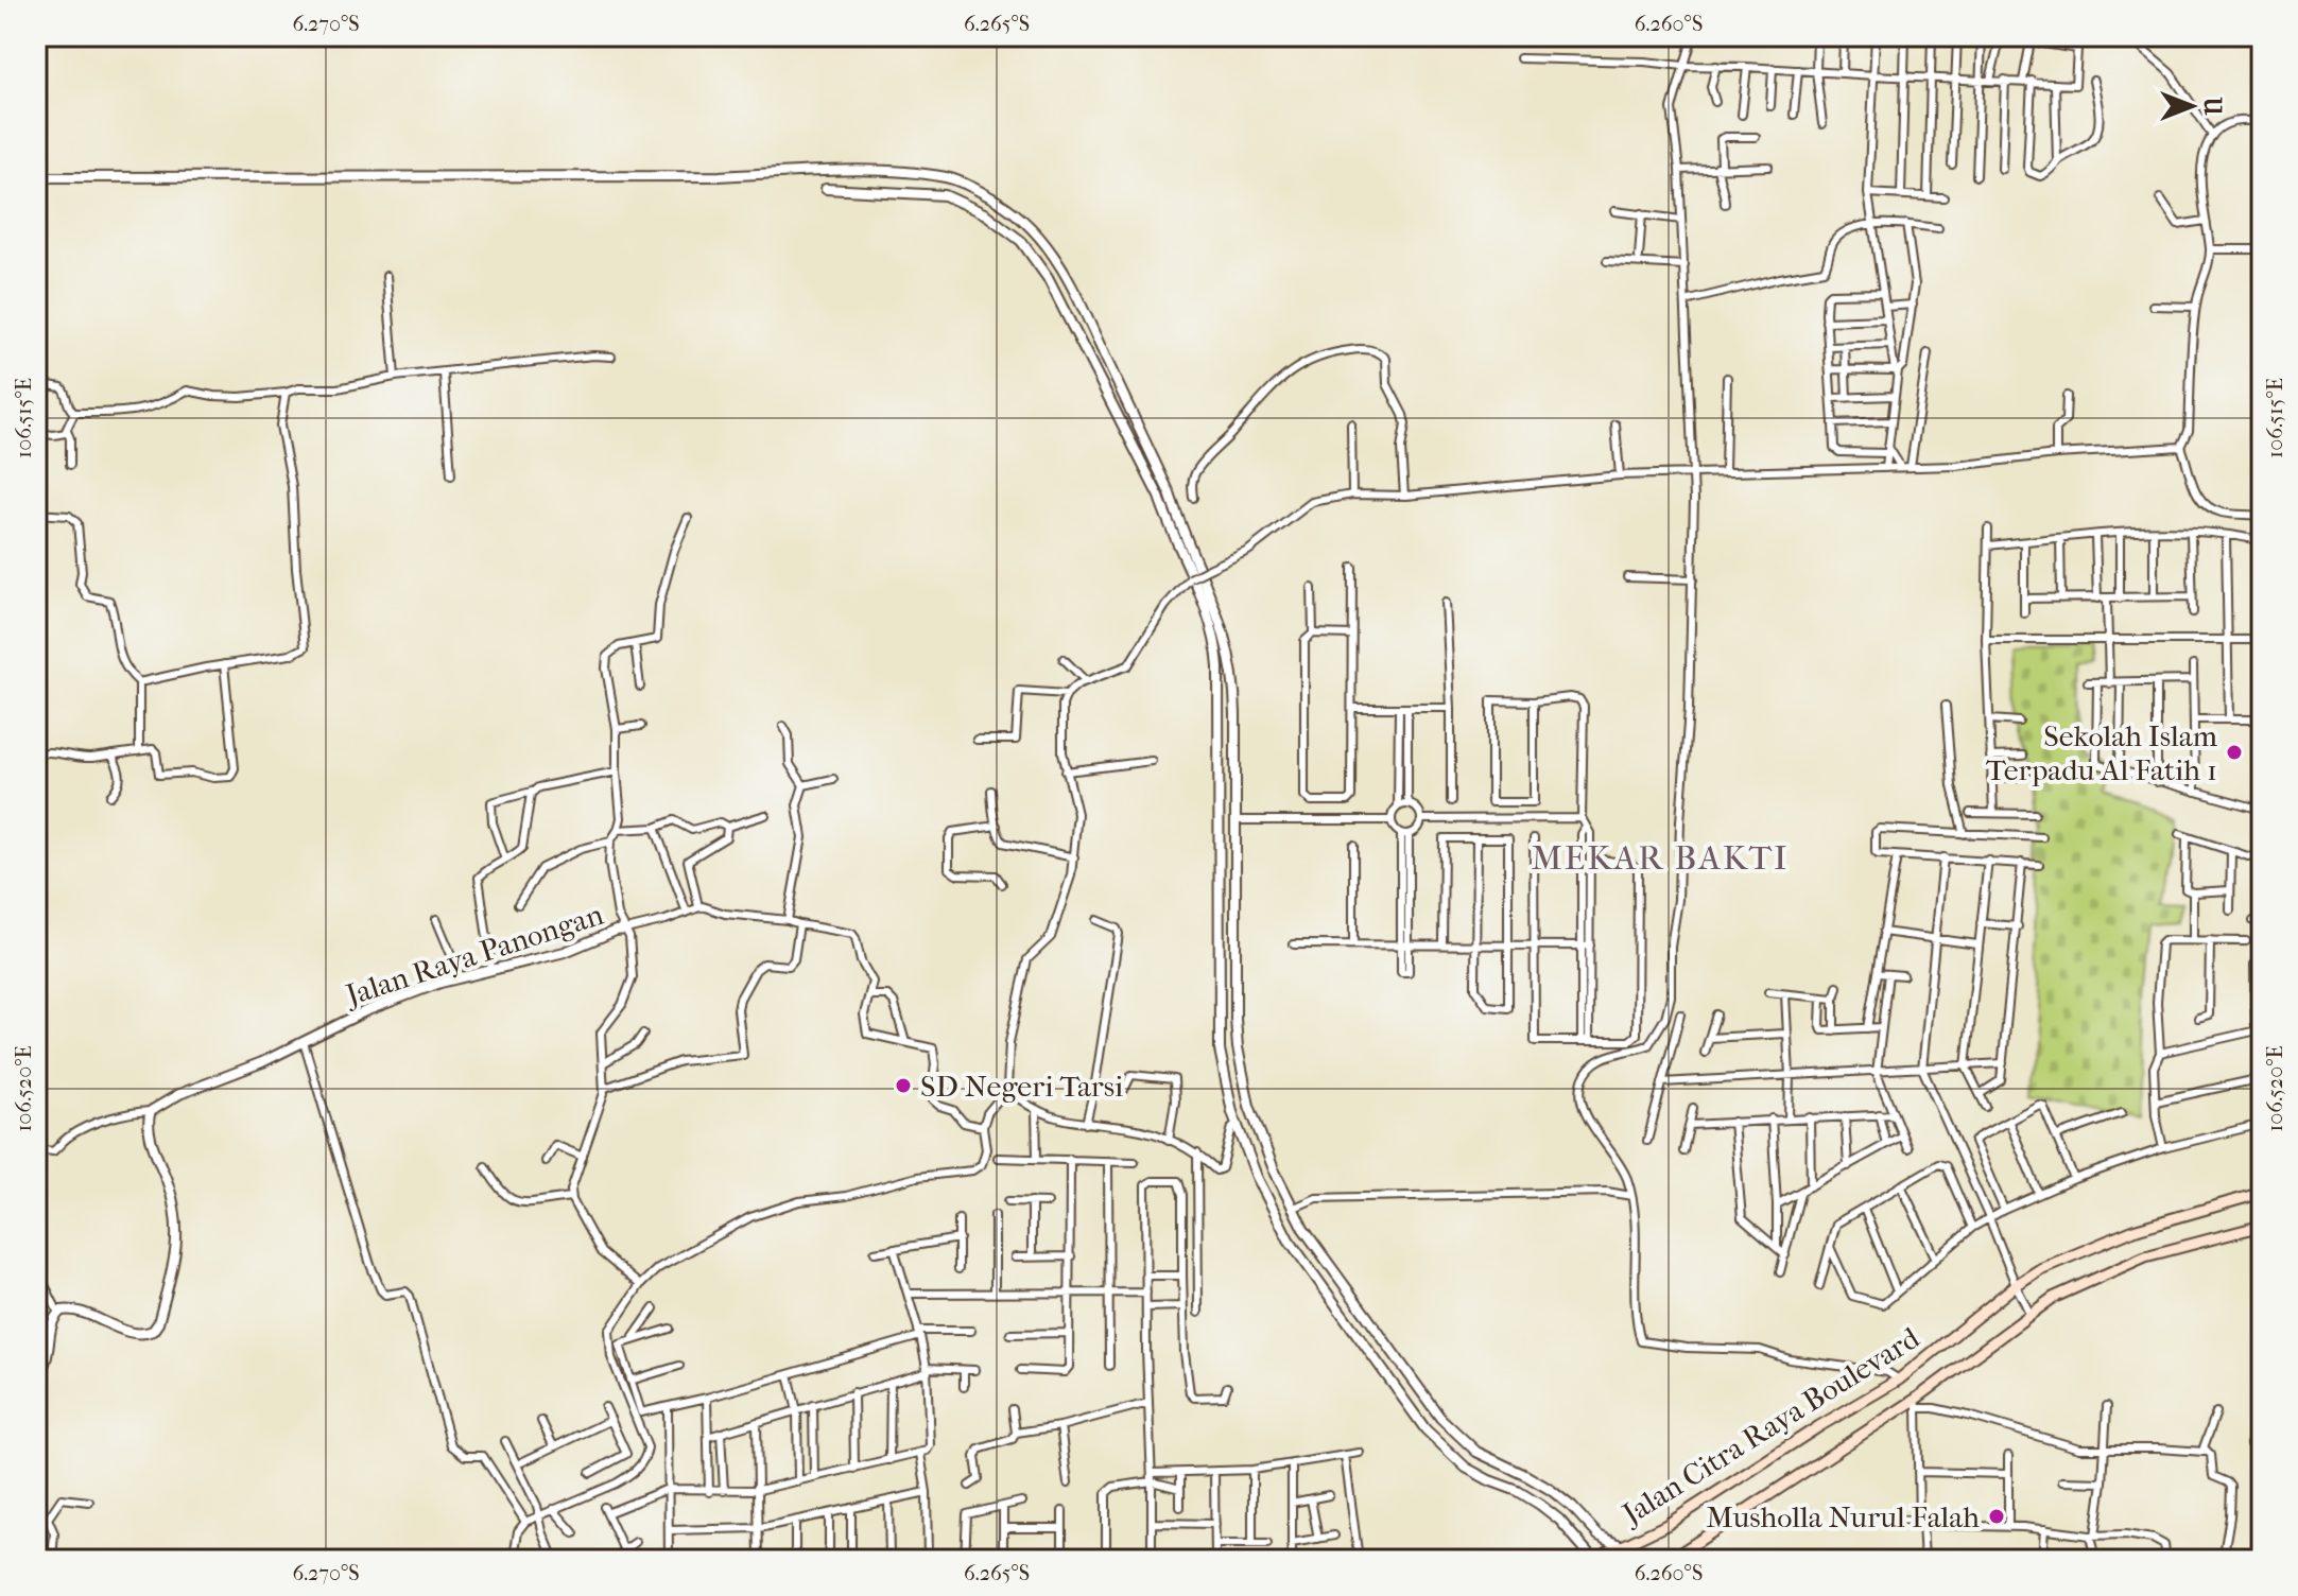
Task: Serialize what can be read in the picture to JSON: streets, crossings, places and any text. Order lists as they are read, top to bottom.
{
  "streets": {
    "main road": ["Jalan Citra Raya Boulevard"],
    "street": ["Jalan Raya Panongan"]
  },
  "districts": ["MEKAR BAKTI"],
  "places": ["Sekolah Islam Terpadu Al Fatih 1", "SD Negeri Tarsi", "Musholla Nurul Falah"],
  "north": "right",
  "coordinates": [
    "6.270°S",
    "6.265°S",
    "6.260°S",
    "106.515°E",
    "106.520°E"
  ]
}
